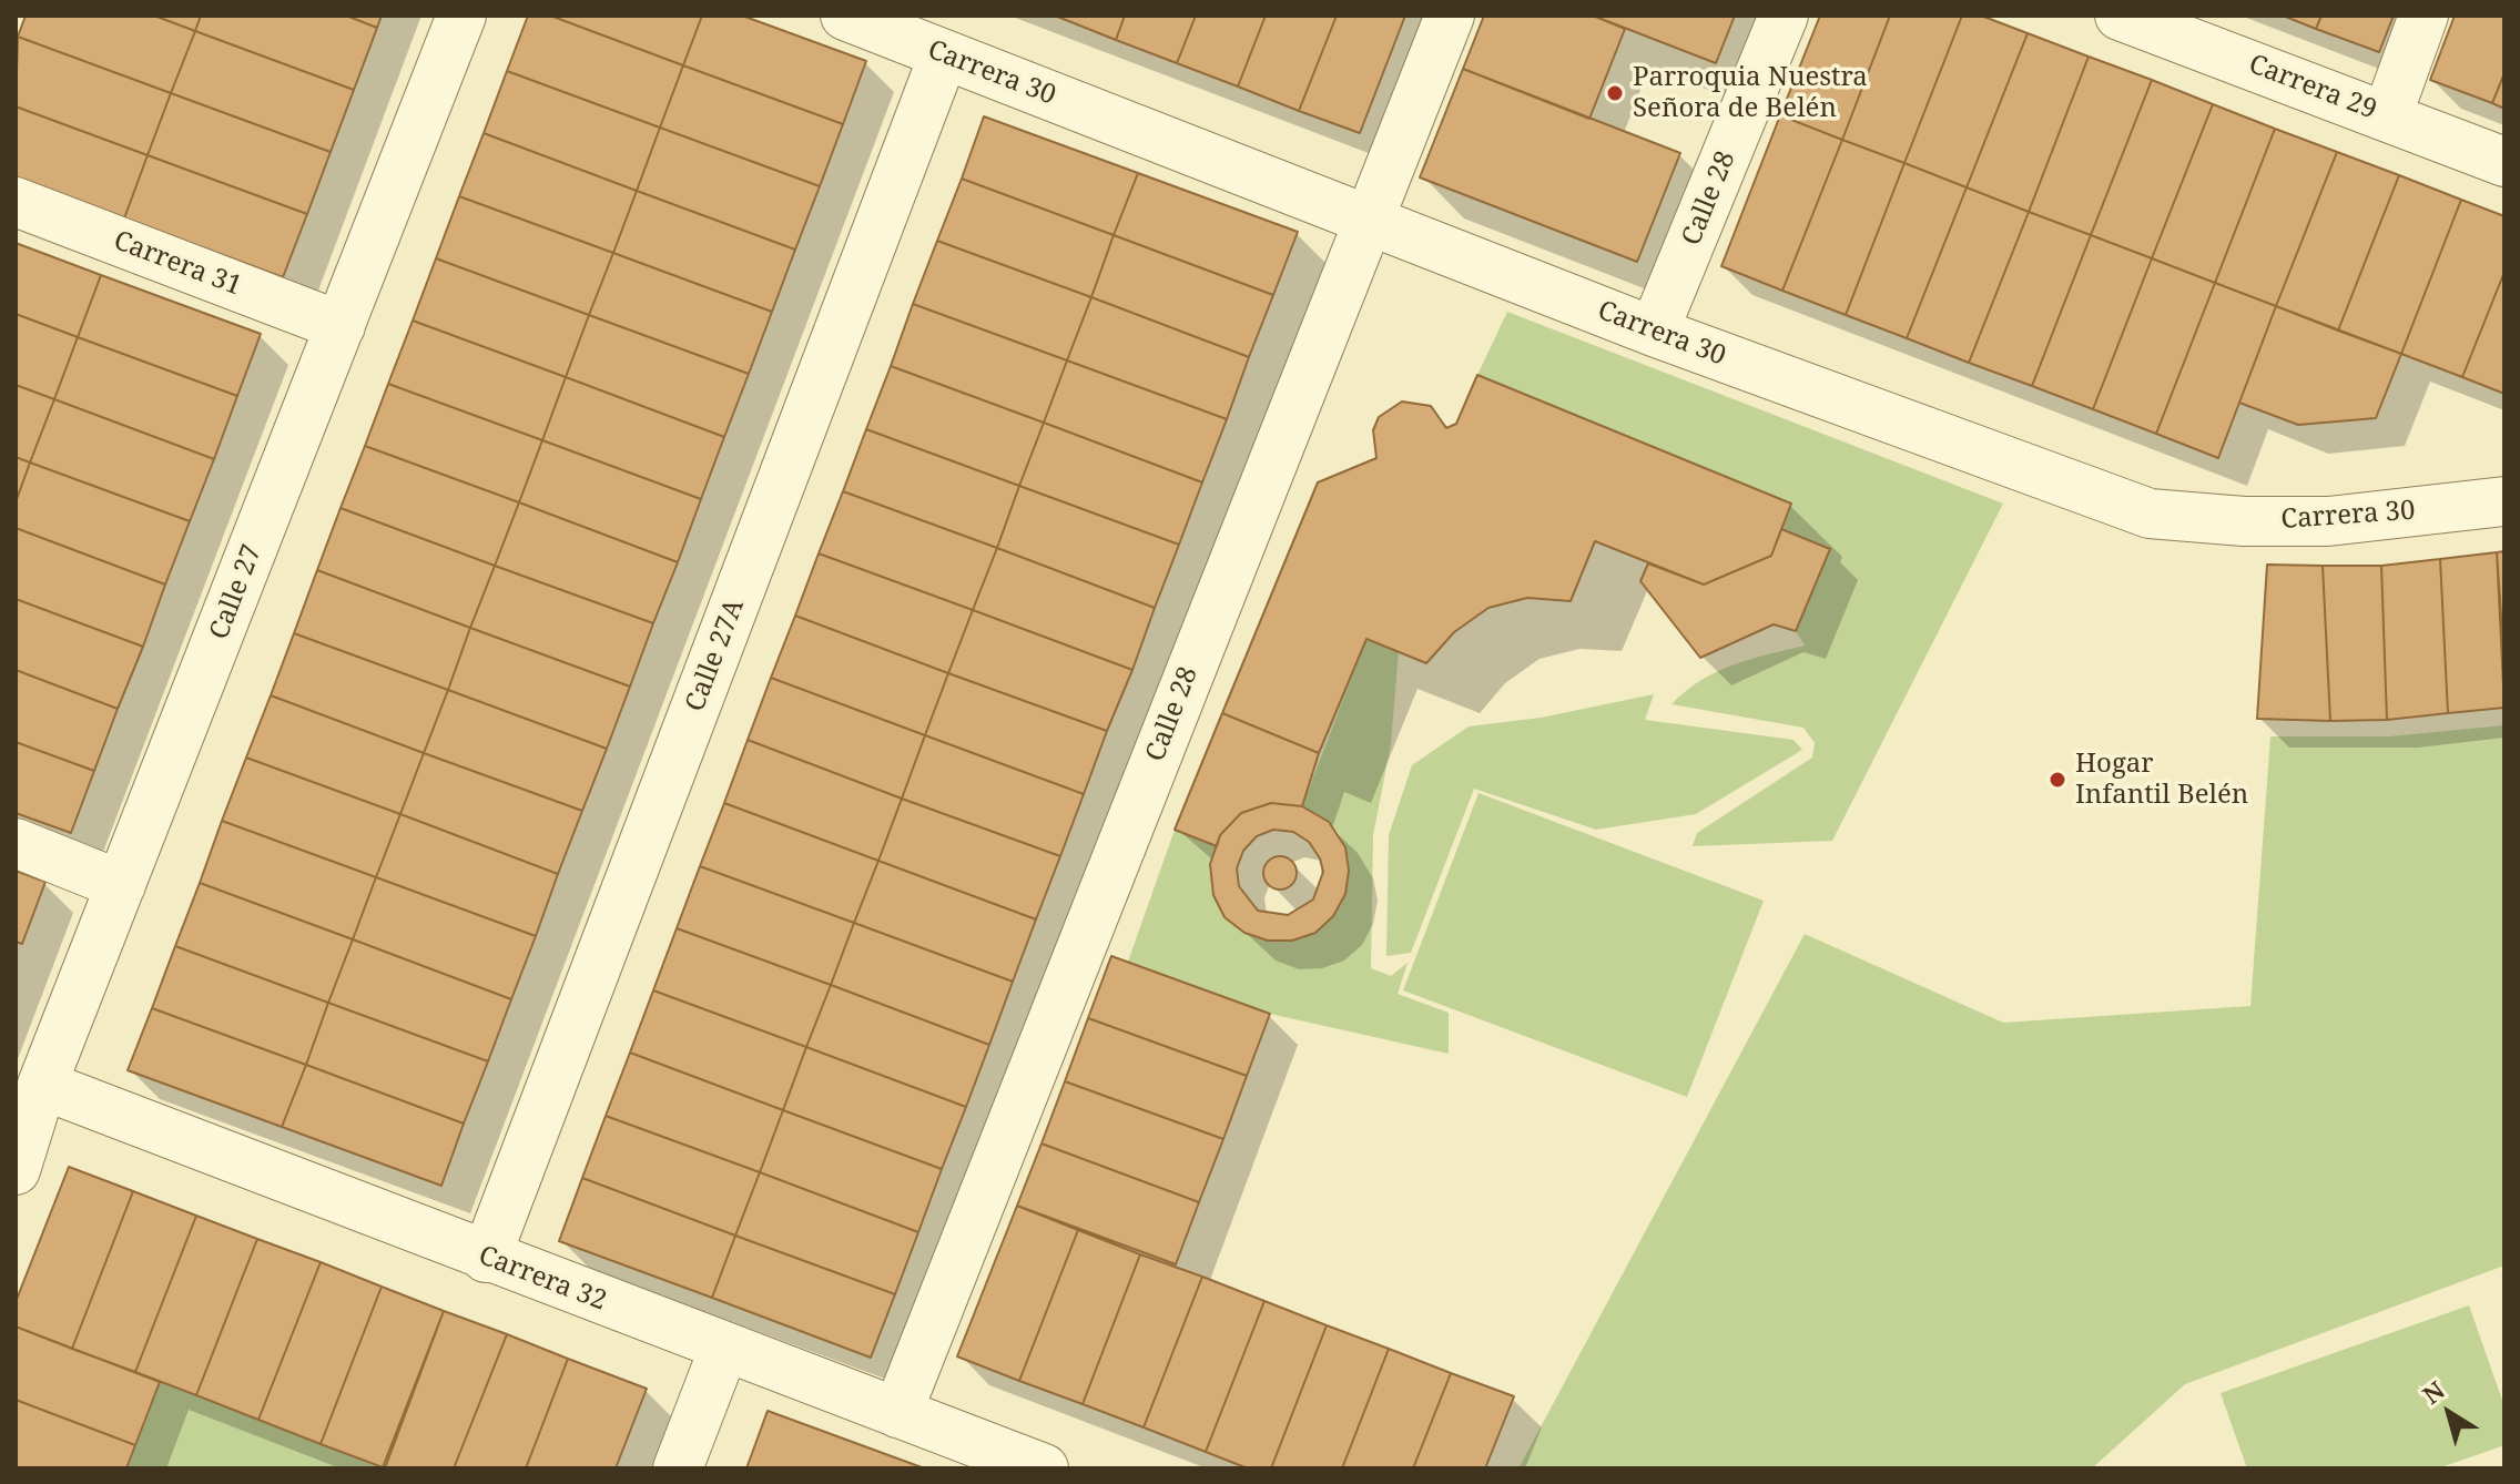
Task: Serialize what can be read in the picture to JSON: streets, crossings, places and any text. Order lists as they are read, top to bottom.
{
  "streets": {
    "street": [
      "Carrera 30",
      "Carrera 29",
      "Calle 28",
      "Carrera 31",
      "Calle 27",
      "Calle 27A",
      "Carrera 32"
    ]
  },
  "crossings": [
    ["Carrera 30", "Calle 28"],
    ["Carrera 30", "Calle 27A"],
    ["Calle 28", "Carrera 32"],
    ["Carrera 31", "Calle 27"],
    ["Calle 27", "Carrera 32"],
    ["Calle 27A", "Carrera 32"]
  ],
  "places": ["Parroquia Nuestra Señora de Belén", "Hogar Infantil Belén"],
  "north": "top left"
}
